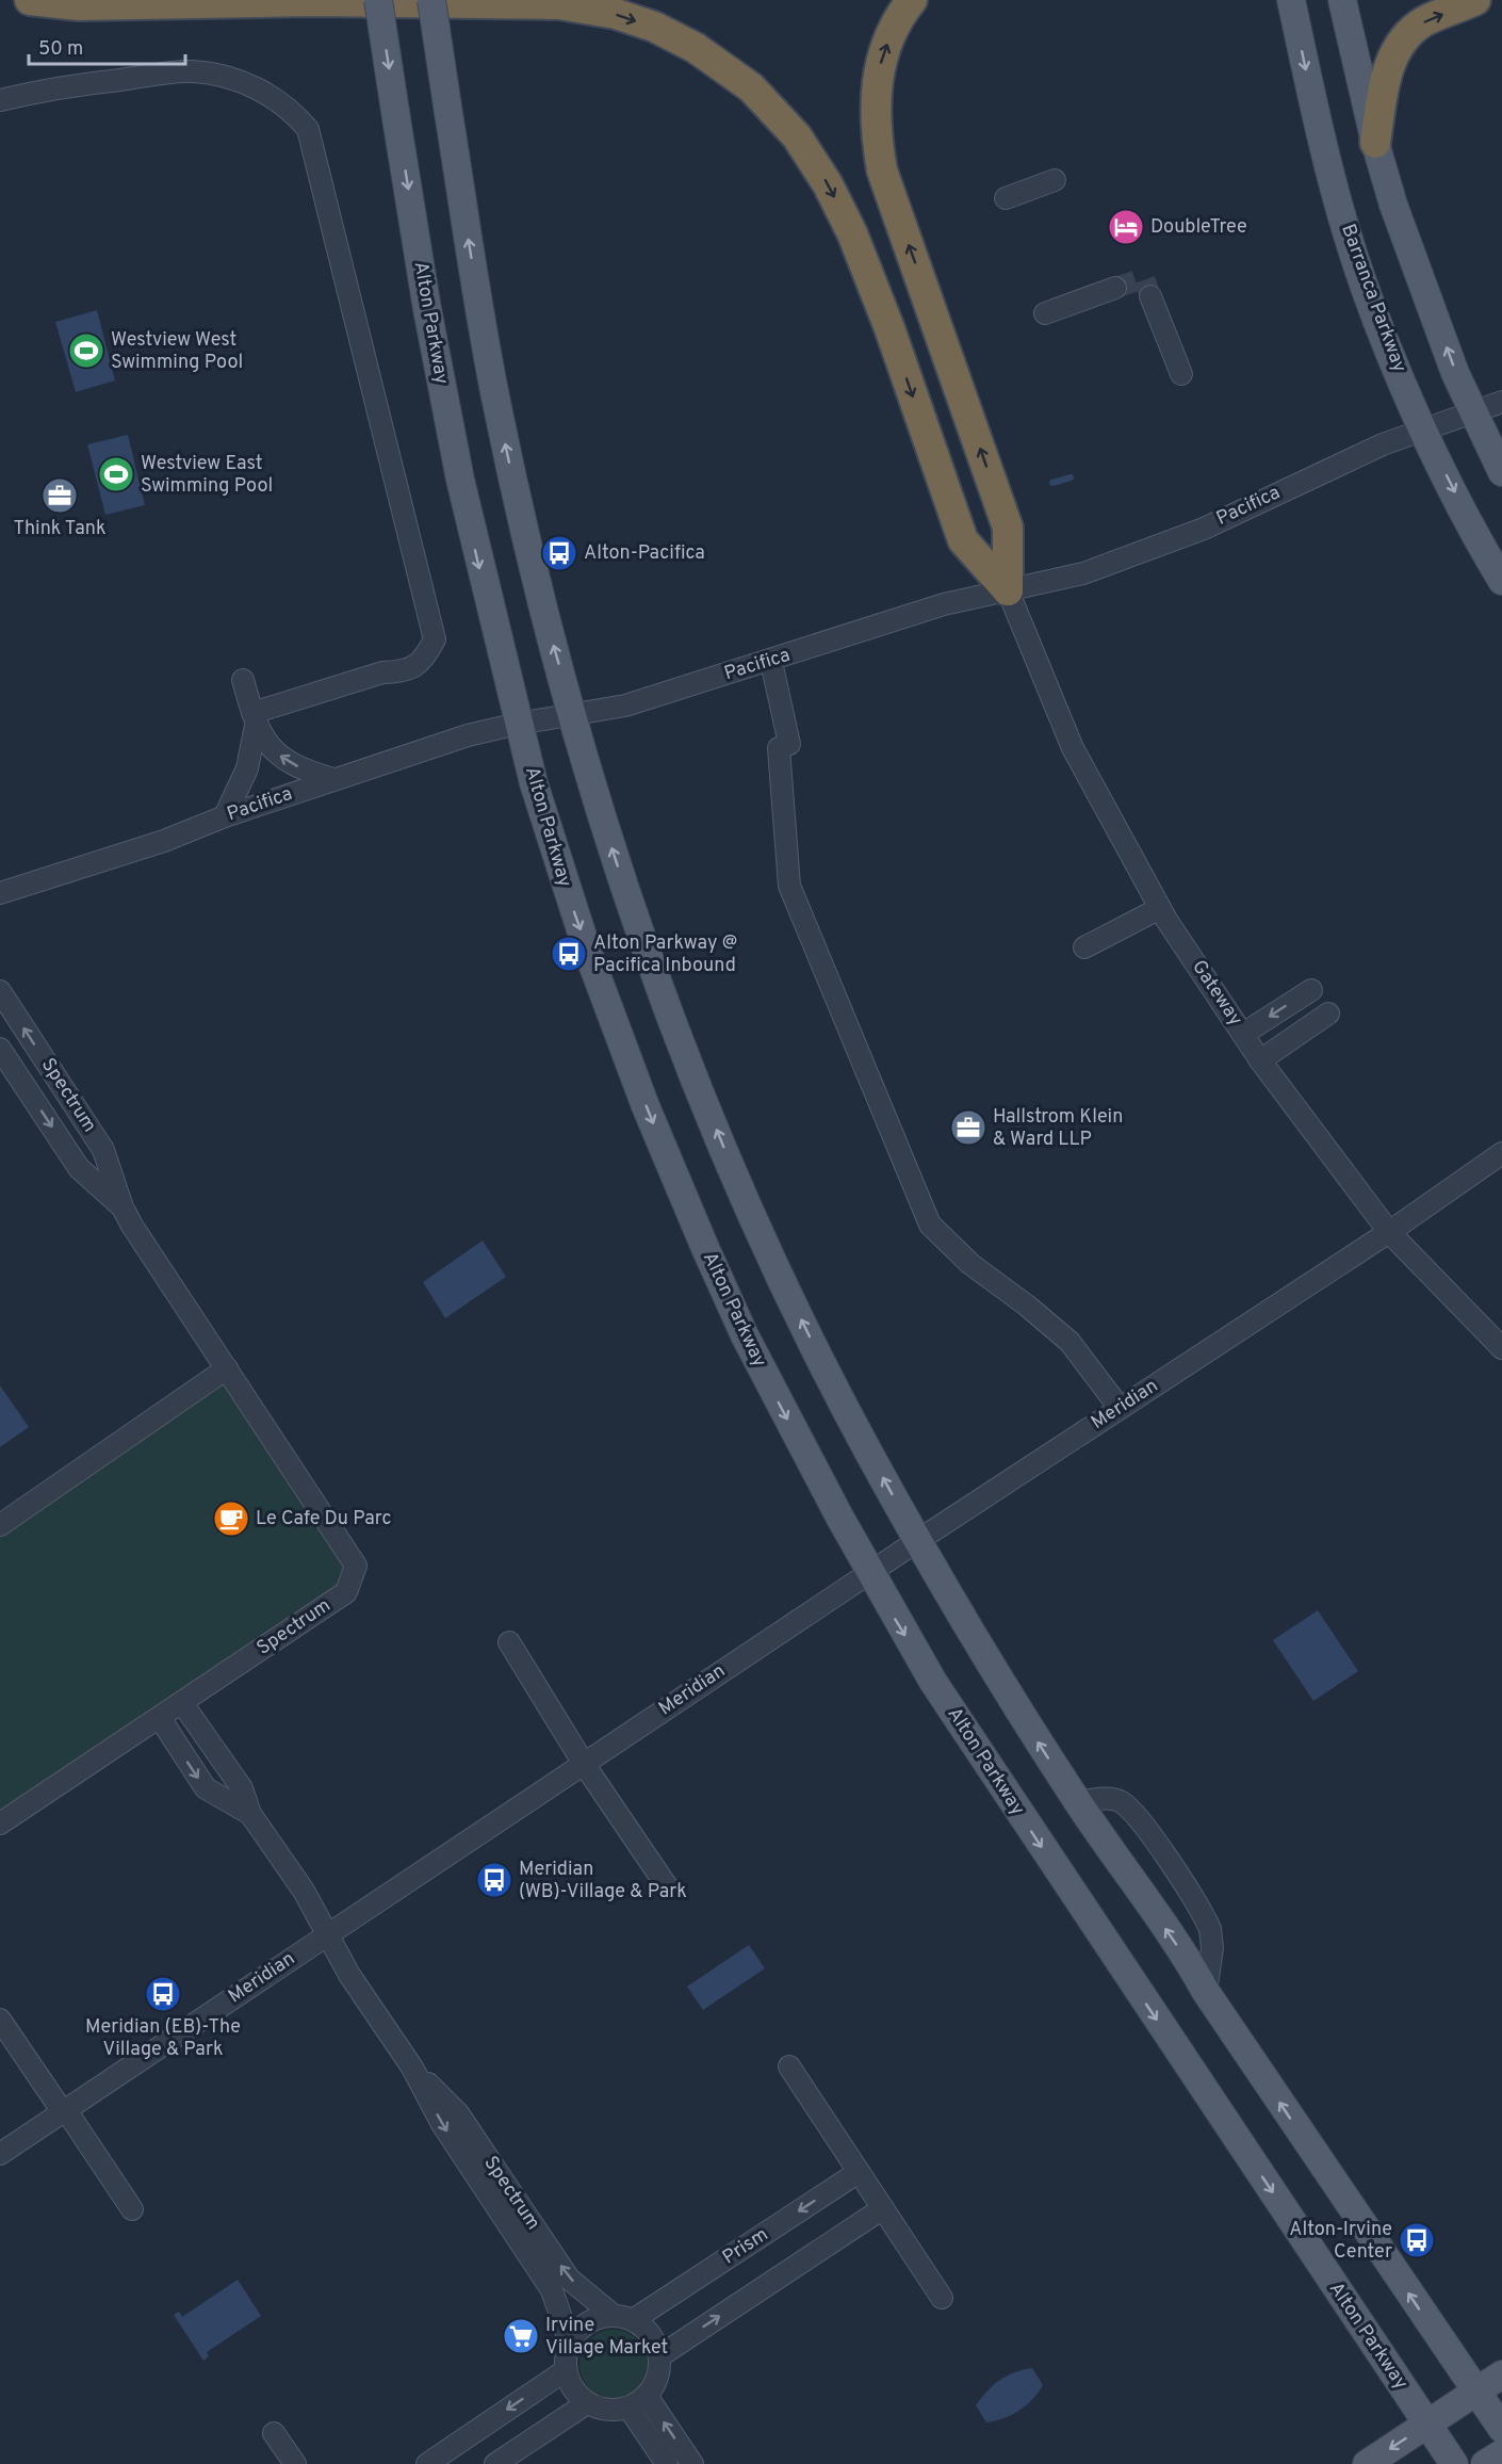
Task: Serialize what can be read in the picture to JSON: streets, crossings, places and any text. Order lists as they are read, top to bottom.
{
  "streets": {
    "main road": ["Barranca Parkway", "Alton Parkway"],
    "street": [
      "Pacifica",
      "Gateway",
      "Spectrum",
      "Meridian",
      "Prism"
    ]
  },
  "crossings": [
    ["Barranca Parkway", "Pacifica"],
    ["Alton Parkway", "Pacifica"],
    ["Alton Parkway", "Meridian"],
    ["Pacifica", "Gateway"],
    ["Gateway", "Meridian"],
    ["Spectrum", "Meridian"],
    ["Spectrum", "Prism"]
  ],
  "places": {
    "hotel": ["DoubleTree"],
    "sports": ["Westview West Swimming Pool", "Westview East Swimming Pool"],
    "office": ["Think Tank", "Hallstrom Klein & Ward LLP"],
    "bus stop": [
      "Alton-Pacifica",
      "Alton Parkway @ Pacifica Inbound",
      "Meridian (WB)-Village & Park",
      "Meridian (EB)-The Village & Park",
      "Alton-Irvine Center"
    ],
    "cafe": ["Le Cafe Du Parc"],
    "supermarket": ["Irvine Village Market"]
  },
  "scale_bar": "50 m"
}
